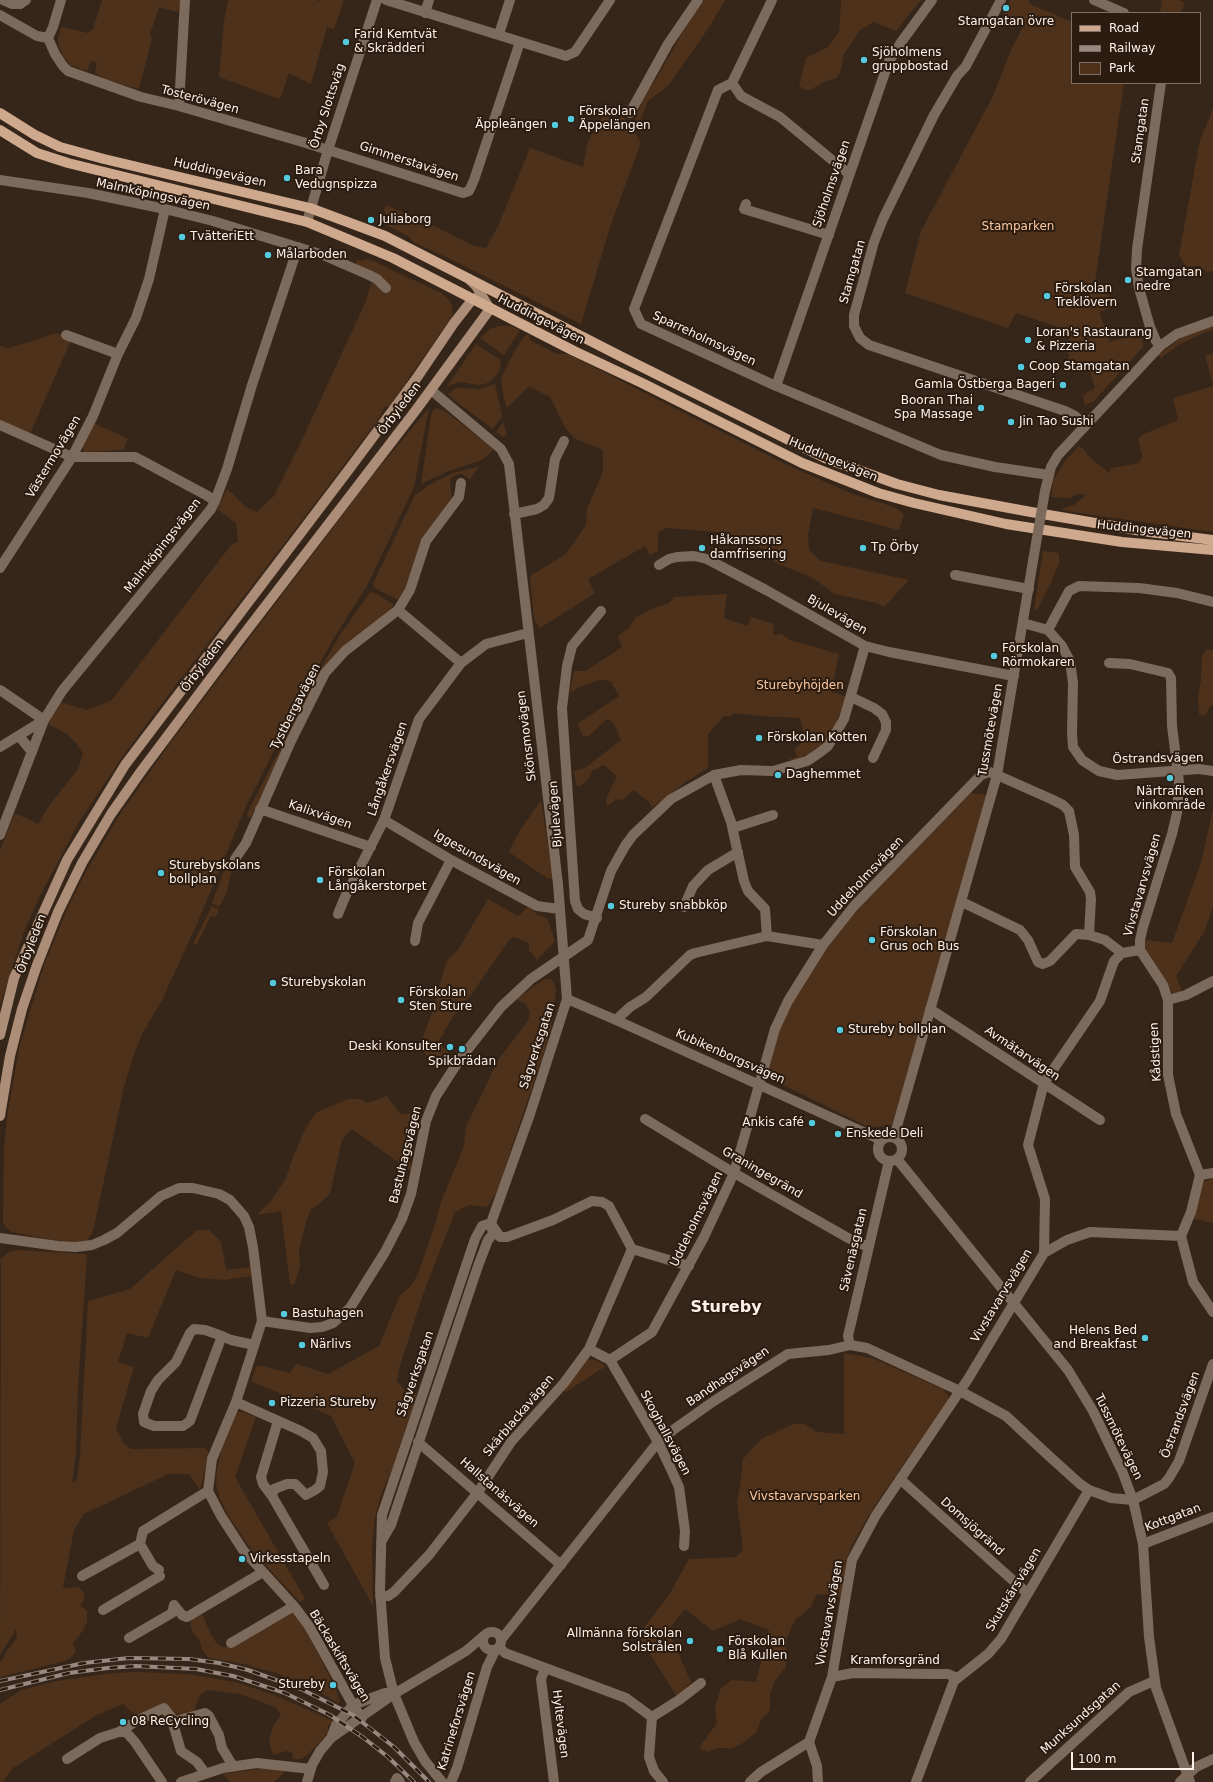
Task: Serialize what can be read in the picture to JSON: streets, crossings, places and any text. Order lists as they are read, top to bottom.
{
  "streets": {
    "main road": ["Huddingevägen", "Örbyleden"],
    "street": [
      "Tosterövägen",
      "Örby Slottsväg",
      "Stamgatan",
      "Gimmerstavägen",
      "Sjöholmsvägen",
      "Malmköpingsvägen",
      "Sparreholmsvägen",
      "Västermovägen",
      "Bjulevägen",
      "Tystbergavägen",
      "Tussmötevägen",
      "Skönsmovägen",
      "Östrandsvägen",
      "Långåkersvägen",
      "Kalixvägen",
      "Iggesundsvägen",
      "Uddeholmsvägen",
      "Vivstavarvsvägen",
      "Sågverksgatan",
      "Kådstigen",
      "Avmätarvägen",
      "Kubikenborgsvägen",
      "Bastuhagsvägen",
      "Graningegränd",
      "Sävenäsgatan",
      "Bandhagsvägen",
      "Skärblackavägen",
      "Skoghallsvägen",
      "Hallstanäsvägen",
      "Kottgatan",
      "Domsjögränd",
      "Skutskärsvägen",
      "Bäckaskiftsvägen",
      "Kramforsgränd",
      "Munksundsgatan",
      "Katrineforsvägen",
      "Hyltevägen"
    ]
  },
  "crossings": [
    ["Tosterövägen", "Örby Slottsväg"],
    ["Tosterövägen", "Gimmerstavägen"],
    ["Örby Slottsväg", "Gimmerstavägen"],
    ["Örby Slottsväg", "Huddingevägen"],
    ["Stamgatan", "Tussmötevägen"],
    ["Huddingevägen", "Örbyleden"],
    ["Sjöholmsvägen", "Sparreholmsvägen"],
    ["Malmköpingsvägen", "Västermovägen"],
    ["Sparreholmsvägen", "Tussmötevägen"],
    ["Örbyleden", "Skönsmovägen"],
    ["Bjulevägen", "Tussmötevägen"],
    ["Tystbergavägen", "Kalixvägen"],
    ["Tussmötevägen", "Östrandsvägen"],
    ["Tussmötevägen", "Uddeholmsvägen"],
    ["Tussmötevägen", "Vivstavarvsvägen"],
    ["Tussmötevägen", "Avmätarvägen"],
    ["Tussmötevägen", "Kubikenborgsvägen"],
    ["Tussmötevägen", "Sävenäsgatan"],
    ["Tussmötevägen", "Bandhagsvägen"],
    ["Tussmötevägen", "Kottgatan"],
    ["Tussmötevägen", "Munksundsgatan"],
    ["Skönsmovägen", "Långåkersvägen"],
    ["Skönsmovägen", "Iggesundsvägen"],
    ["Skönsmovägen", "Sågverksgatan"],
    ["Skönsmovägen", "Bastuhagsvägen"],
    ["Östrandsvägen", "Vivstavarvsvägen"],
    ["Östrandsvägen", "Bandhagsvägen"],
    ["Långåkersvägen", "Kalixvägen"],
    ["Långåkersvägen", "Iggesundsvägen"],
    ["Uddeholmsvägen", "Kubikenborgsvägen"],
    ["Uddeholmsvägen", "Graningegränd"],
    ["Uddeholmsvägen", "Skoghallsvägen"],
    ["Vivstavarvsvägen", "Kådstigen"],
    ["Vivstavarvsvägen", "Avmätarvägen"],
    ["Vivstavarvsvägen", "Bandhagsvägen"],
    ["Vivstavarvsvägen", "Domsjögränd"],
    ["Vivstavarvsvägen", "Kramforsgränd"],
    ["Sågverksgatan", "Kubikenborgsvägen"],
    ["Sågverksgatan", "Bastuhagsvägen"],
    ["Sågverksgatan", "Bandhagsvägen"],
    ["Sågverksgatan", "Skärblackavägen"],
    ["Sågverksgatan", "Hallstanäsvägen"],
    ["Kubikenborgsvägen", "Sävenäsgatan"],
    ["Graningegränd", "Sävenäsgatan"],
    ["Sävenäsgatan", "Bandhagsvägen"],
    ["Bandhagsvägen", "Skoghallsvägen"],
    ["Bandhagsvägen", "Hallstanäsvägen"],
    ["Bandhagsvägen", "Skutskärsvägen"],
    ["Bandhagsvägen", "Bäckaskiftsvägen"],
    ["Bandhagsvägen", "Katrineforsvägen"],
    ["Skärblackavägen", "Hallstanäsvägen"],
    ["Domsjögränd", "Skutskärsvägen"],
    ["Skutskärsvägen", "Kramforsgränd"]
  ],
  "districts": ["Stureby"],
  "parks": ["Stamparken", "Sturebyhöjden", "Vivstavarvsparken"],
  "places": [
    "Stamgatan övre",
    "Farid Kemtvät & Skrädderi",
    "Sjöholmens gruppbostad",
    "Förskolan Äppelängen",
    "Äppleängen",
    "Bara Vedugnspizza",
    "Juliaborg",
    "TvätteriEtt",
    "Målarboden",
    "Stamgatan nedre",
    "Förskolan Treklövern",
    "Loran's Rastaurang & Pizzeria",
    "Coop Stamgatan",
    "Gamla Östberga Bageri",
    "Booran Thai Spa Massage",
    "Jin Tao Sushi",
    "Håkanssons damfrisering",
    "Tp Örby",
    "Förskolan Rörmokaren",
    "Förskolan Kotten",
    "Daghemmet",
    "Närtrafiken vinkområde",
    "Sturebyskolans bollplan",
    "Förskolan Långåkerstorpet",
    "Stureby snabbköp",
    "Förskolan Grus och Bus",
    "Sturebyskolan",
    "Förskolan Sten Sture",
    "Stureby bollplan",
    "Deski Konsulter",
    "Spikbrädan",
    "Ankis café",
    "Enskede Deli",
    "Bastuhagen",
    "Helens Bed and Breakfast",
    "Närlivs",
    "Pizzeria Stureby",
    "Virkesstapeln",
    "Allmänna förskolan Solstrålen",
    "Förskolan Blå Kullen",
    "Stureby",
    "08 ReCycling"
  ],
  "legend": ["Road", "Railway", "Park"],
  "scale_bar": "100 m"
}
